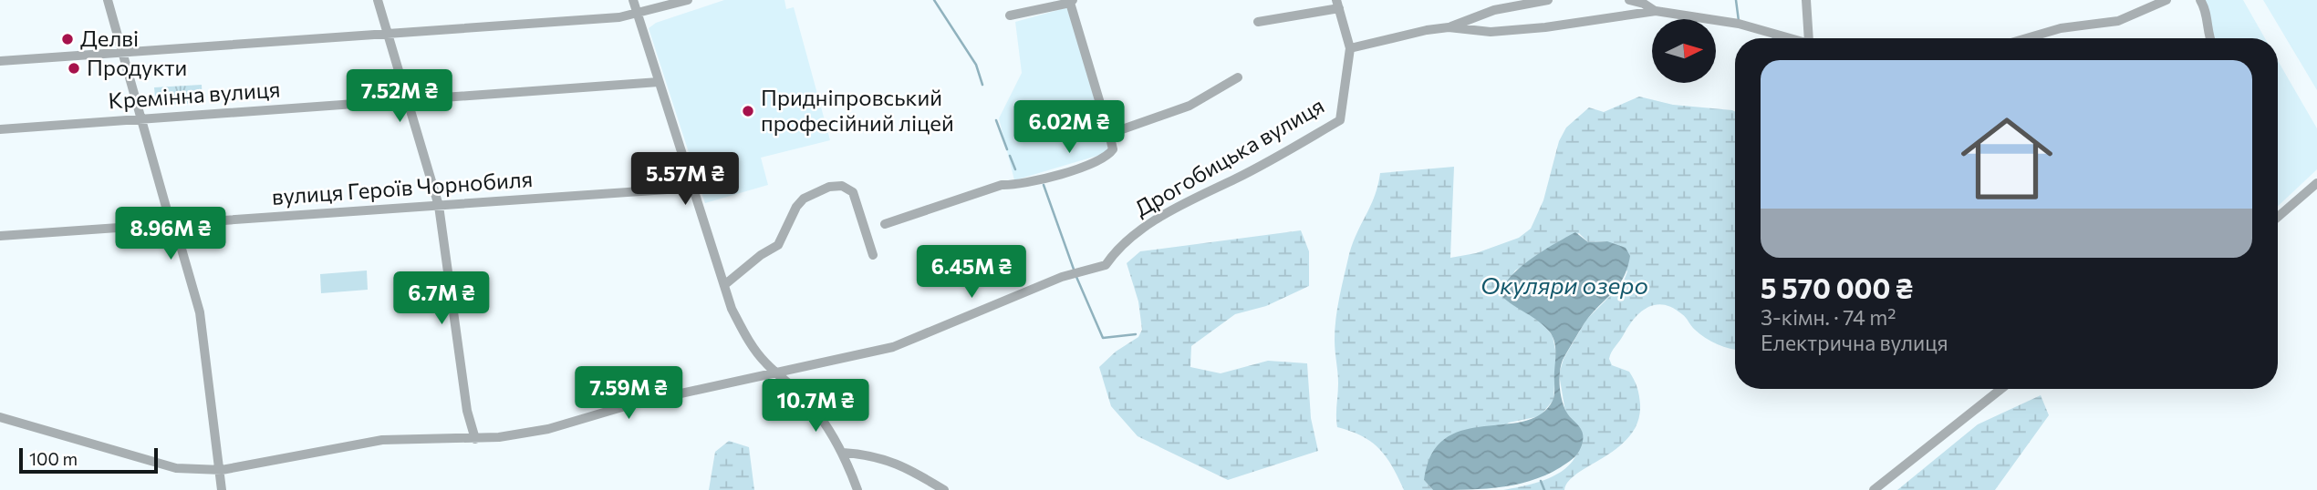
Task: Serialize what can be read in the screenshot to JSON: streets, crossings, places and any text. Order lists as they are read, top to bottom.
{
  "streets": {
    "street": ["Кремінна вулиця", "Дрогобицька вулиця", "вулиця Героїв Чорнобиля"]
  },
  "water": ["Окуляри озеро"],
  "places": ["Делві", "Продукти", "Придніпровський професійний ліцей"],
  "scale_bar": "100 m",
  "north": "right",
  "page": {
    "list": [
      {
        "name": "5 570 000 ₴",
        "note": "3-кімн. · 74 m² · Електрична вулиця"
      }
    ],
    "price": [
      "7.52M ₴",
      "6.02M ₴",
      "5.57M ₴",
      "8.96M ₴",
      "6.45M ₴",
      "6.7M ₴",
      "7.59M ₴",
      "10.7M ₴"
    ],
    "scale": "100 m"
  }
}
